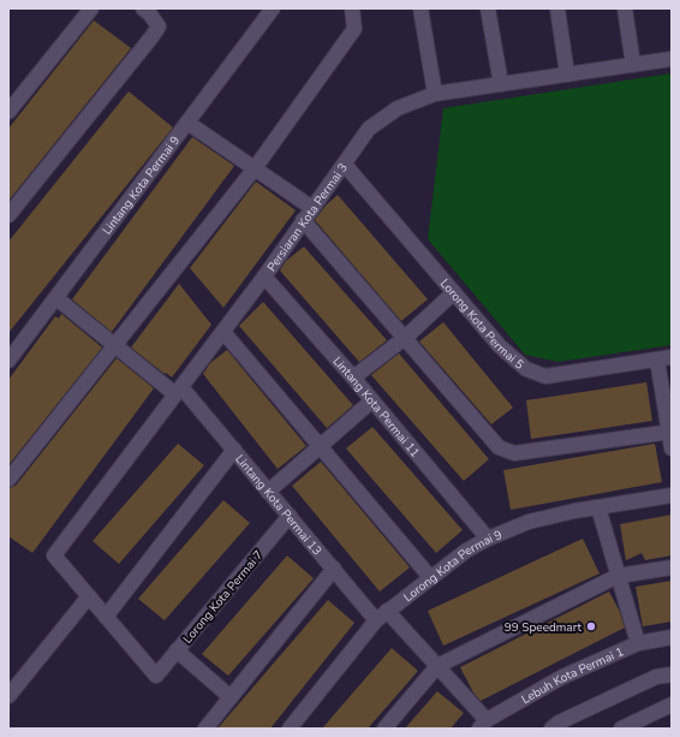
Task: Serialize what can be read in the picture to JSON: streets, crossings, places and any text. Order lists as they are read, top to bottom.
{
  "streets": {
    "street": [
      "Lintang Kota Permai 9",
      "Persiaran Kota Permai 3",
      "Lorong Kota Permai 5",
      "Lintang Kota Permai 11",
      "Lintang Kota Permai 13",
      "Lorong Kota Permai 9",
      "Lorong Kota Permai 7",
      "Lebuh Kota Permai 1"
    ]
  },
  "crossings": [
    ["Lintang Kota Permai 9", "Lintang Kota Permai 13"],
    ["Persiaran Kota Permai 3", "Lorong Kota Permai 5"],
    ["Persiaran Kota Permai 3", "Lintang Kota Permai 11"],
    ["Persiaran Kota Permai 3", "Lintang Kota Permai 13"],
    ["Lintang Kota Permai 11", "Lorong Kota Permai 9"],
    ["Lintang Kota Permai 13", "Lorong Kota Permai 9"],
    ["Lintang Kota Permai 13", "Lorong Kota Permai 7"],
    ["Lintang Kota Permai 13", "Lebuh Kota Permai 1"]
  ],
  "places": ["99 Speedmart"]
}
